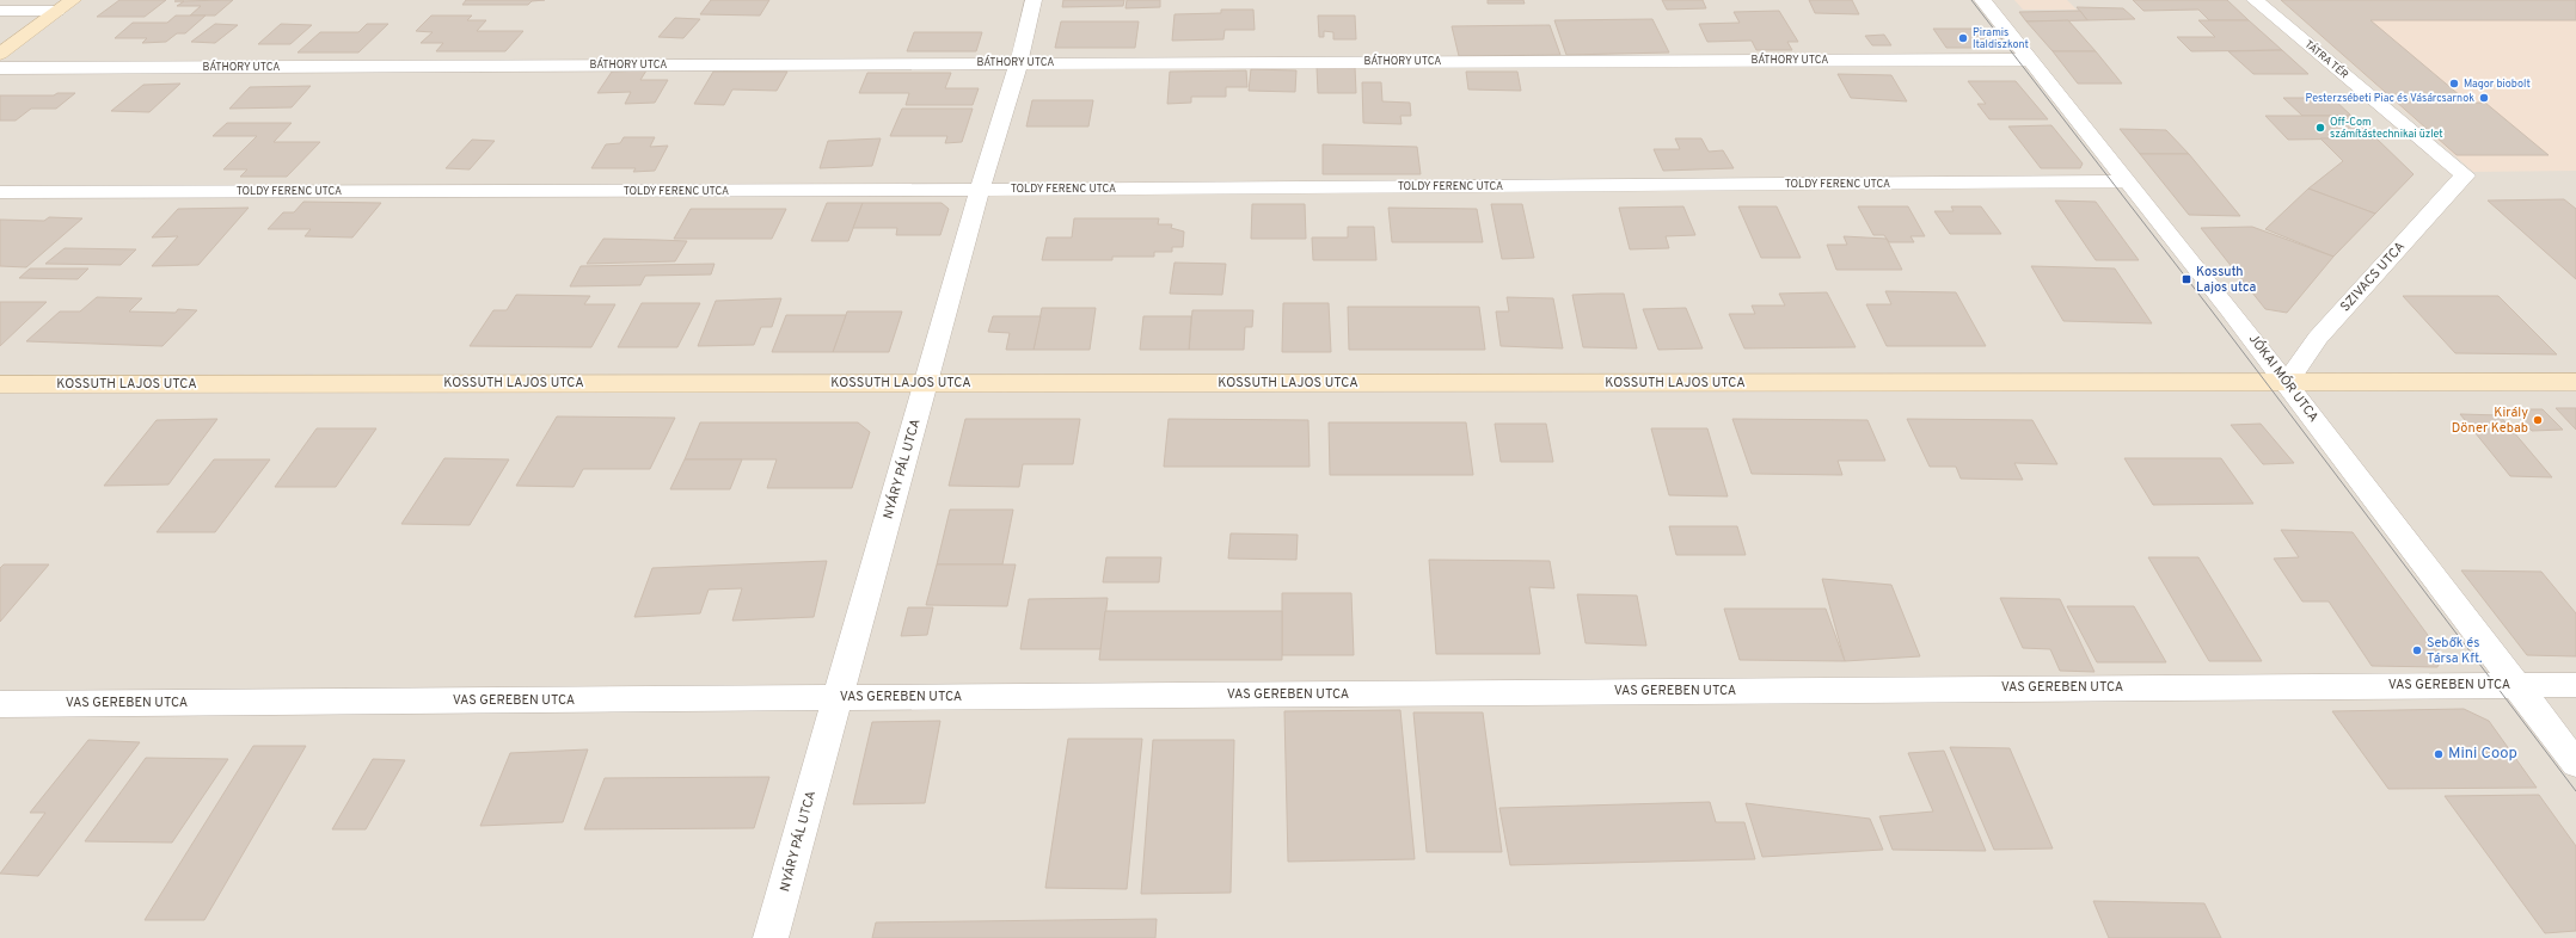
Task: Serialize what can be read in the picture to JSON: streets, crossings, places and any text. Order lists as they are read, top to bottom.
{
  "streets": {
    "street": [
      "BÁTHORY UTCA",
      "TÁTRA TÉR",
      "TOLDY FERENC UTCA",
      "SZIVACS UTCA",
      "JÓKAI MÓR UTCA",
      "KOSSUTH LAJOS UTCA",
      "NYÁRY PÁL UTCA",
      "VAS GEREBEN UTCA"
    ]
  },
  "crossings": [
    ["BÁTHORY UTCA", "JÓKAI MÓR UTCA"],
    ["BÁTHORY UTCA", "NYÁRY PÁL UTCA"],
    ["TÁTRA TÉR", "SZIVACS UTCA"],
    ["TOLDY FERENC UTCA", "JÓKAI MÓR UTCA"],
    ["TOLDY FERENC UTCA", "NYÁRY PÁL UTCA"],
    ["SZIVACS UTCA", "JÓKAI MÓR UTCA"],
    ["SZIVACS UTCA", "KOSSUTH LAJOS UTCA"],
    ["JÓKAI MÓR UTCA", "KOSSUTH LAJOS UTCA"],
    ["JÓKAI MÓR UTCA", "VAS GEREBEN UTCA"],
    ["KOSSUTH LAJOS UTCA", "NYÁRY PÁL UTCA"],
    ["NYÁRY PÁL UTCA", "VAS GEREBEN UTCA"]
  ],
  "places": {
    "other": [
      "Piramis Italdiszkont",
      "Magor biobolt",
      "Pesterzsébeti Piac és Vásárcsarnok",
      "Off-Com számítástechnikai üzlet",
      "Király Döner Kebab",
      "Sebők és Társa Kft.",
      "Mini Coop"
    ],
    "transit": ["Kossuth Lajos utca"]
  }
}
